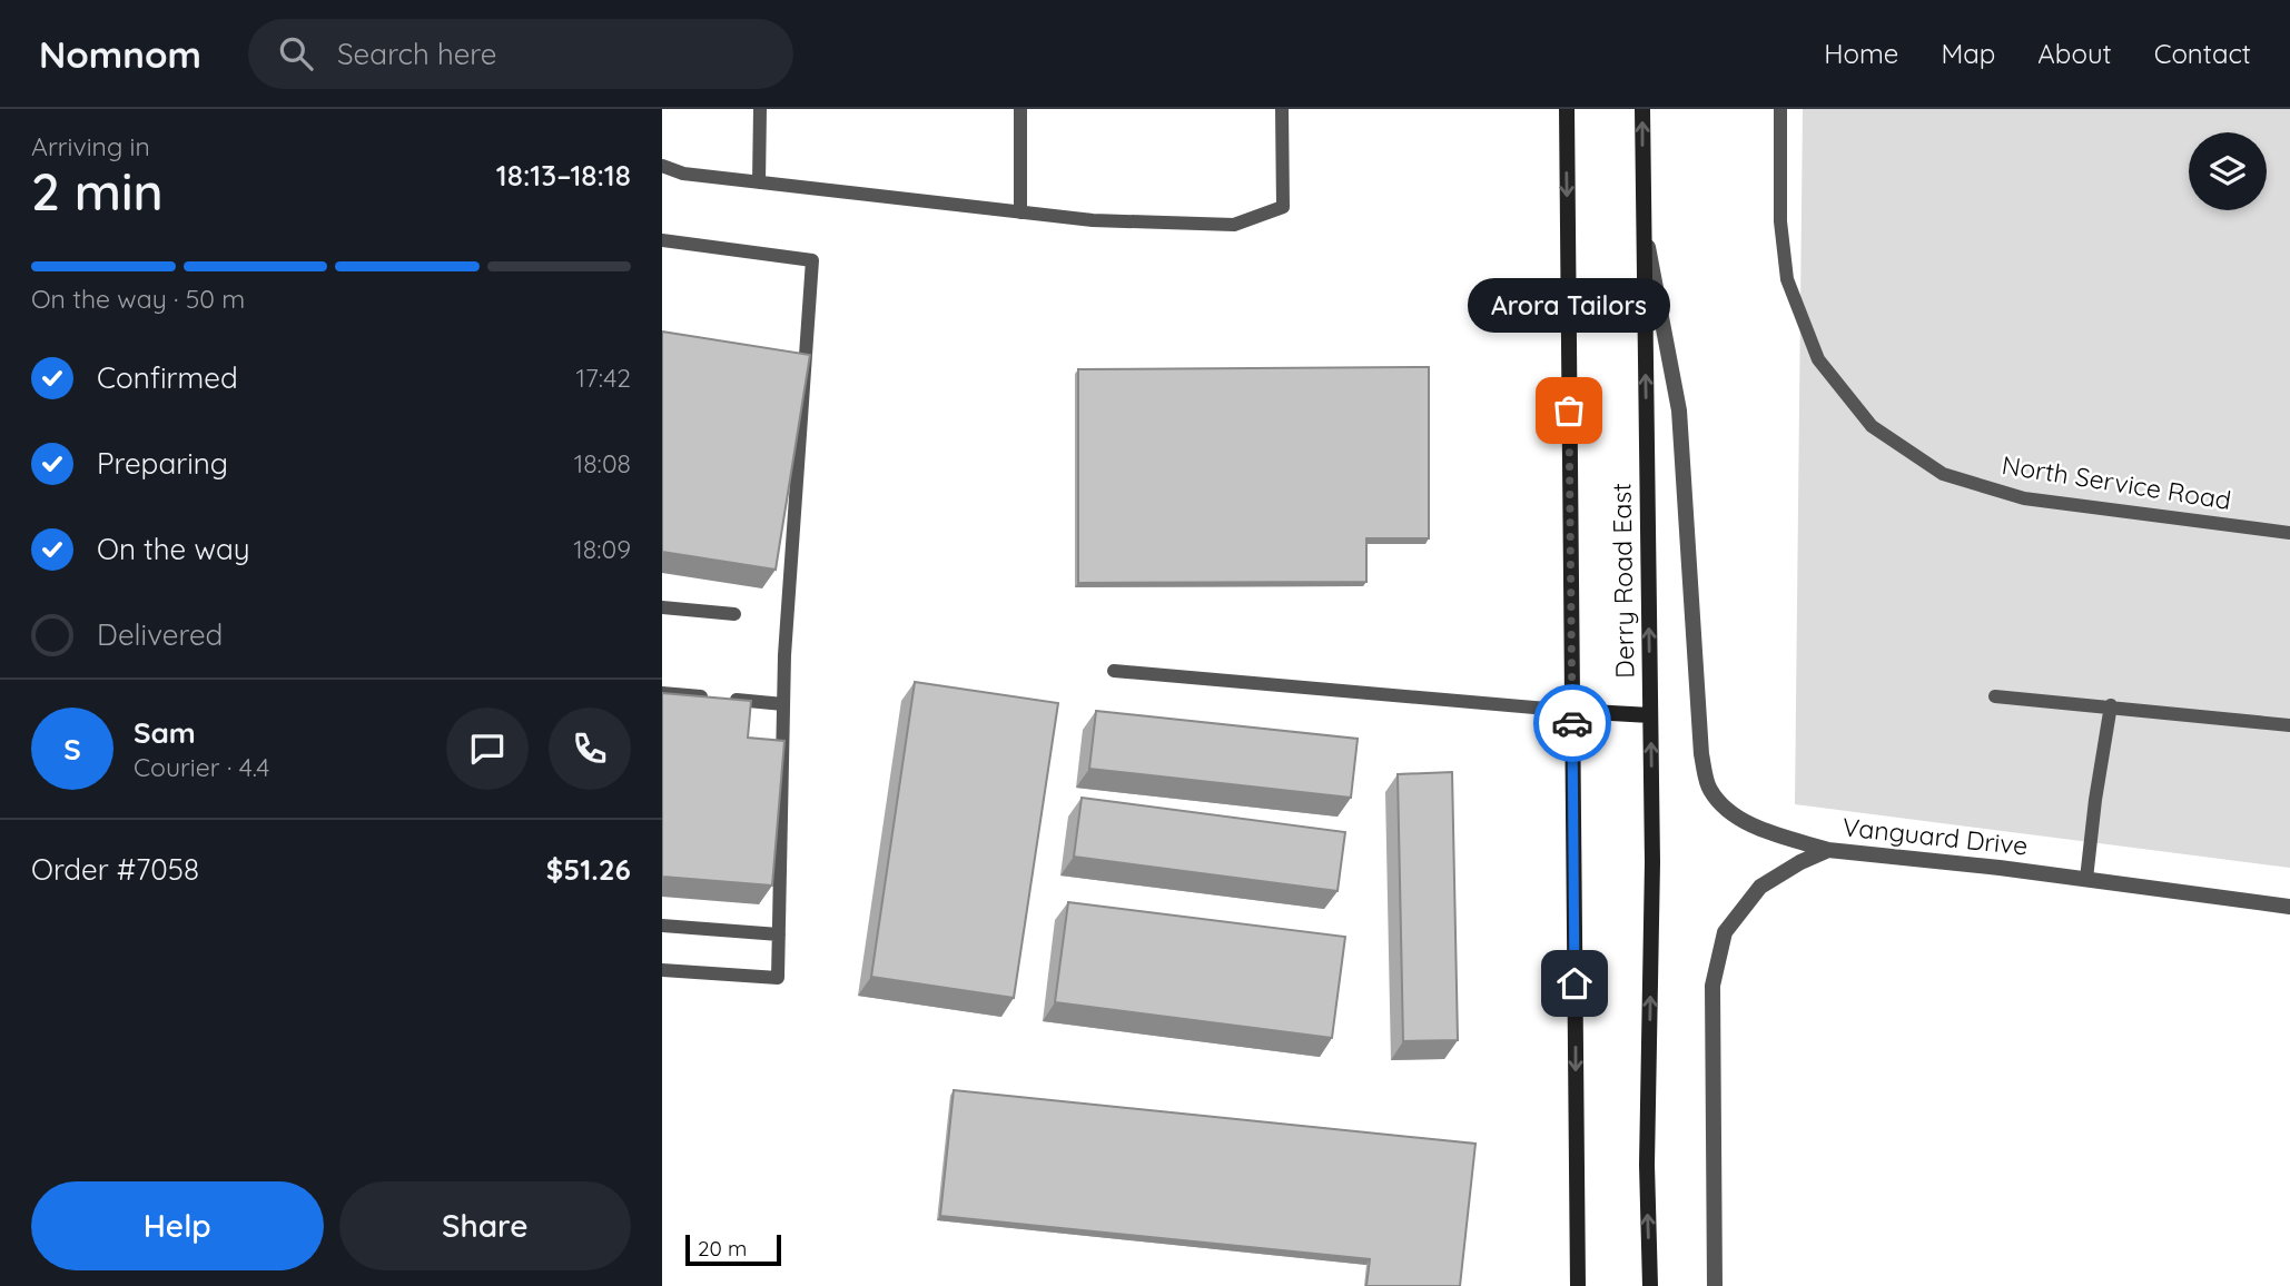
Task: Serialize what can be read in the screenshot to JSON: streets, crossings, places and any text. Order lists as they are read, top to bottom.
{
  "streets": {
    "main road": ["Derry Road East"],
    "street": ["Vanguard Drive"],
    "lane": ["North Service Road"]
  },
  "places": ["Arora Tailors"],
  "scale_bar": "20 m",
  "page": {
    "header": "Nomnom",
    "search": "Search here",
    "nav": [
      "Home",
      "Map",
      "About",
      "Contact"
    ],
    "heading": ["2 min", "Arriving in", "18:13–18:18"],
    "panel": [
      "Sam",
      "Courier · 4.4",
      "Order #7058",
      "$51.26"
    ],
    "bar": "On the way · 50 m",
    "bubble": "Arora Tailors",
    "list": [
      ["Confirmed", "17:42"],
      ["Preparing", "18:08"],
      ["On the way", "18:09"],
      "Delivered"
    ],
    "round": "S",
    "buttons": ["Help", "Share"],
    "scale": "20 m"
  }
}
